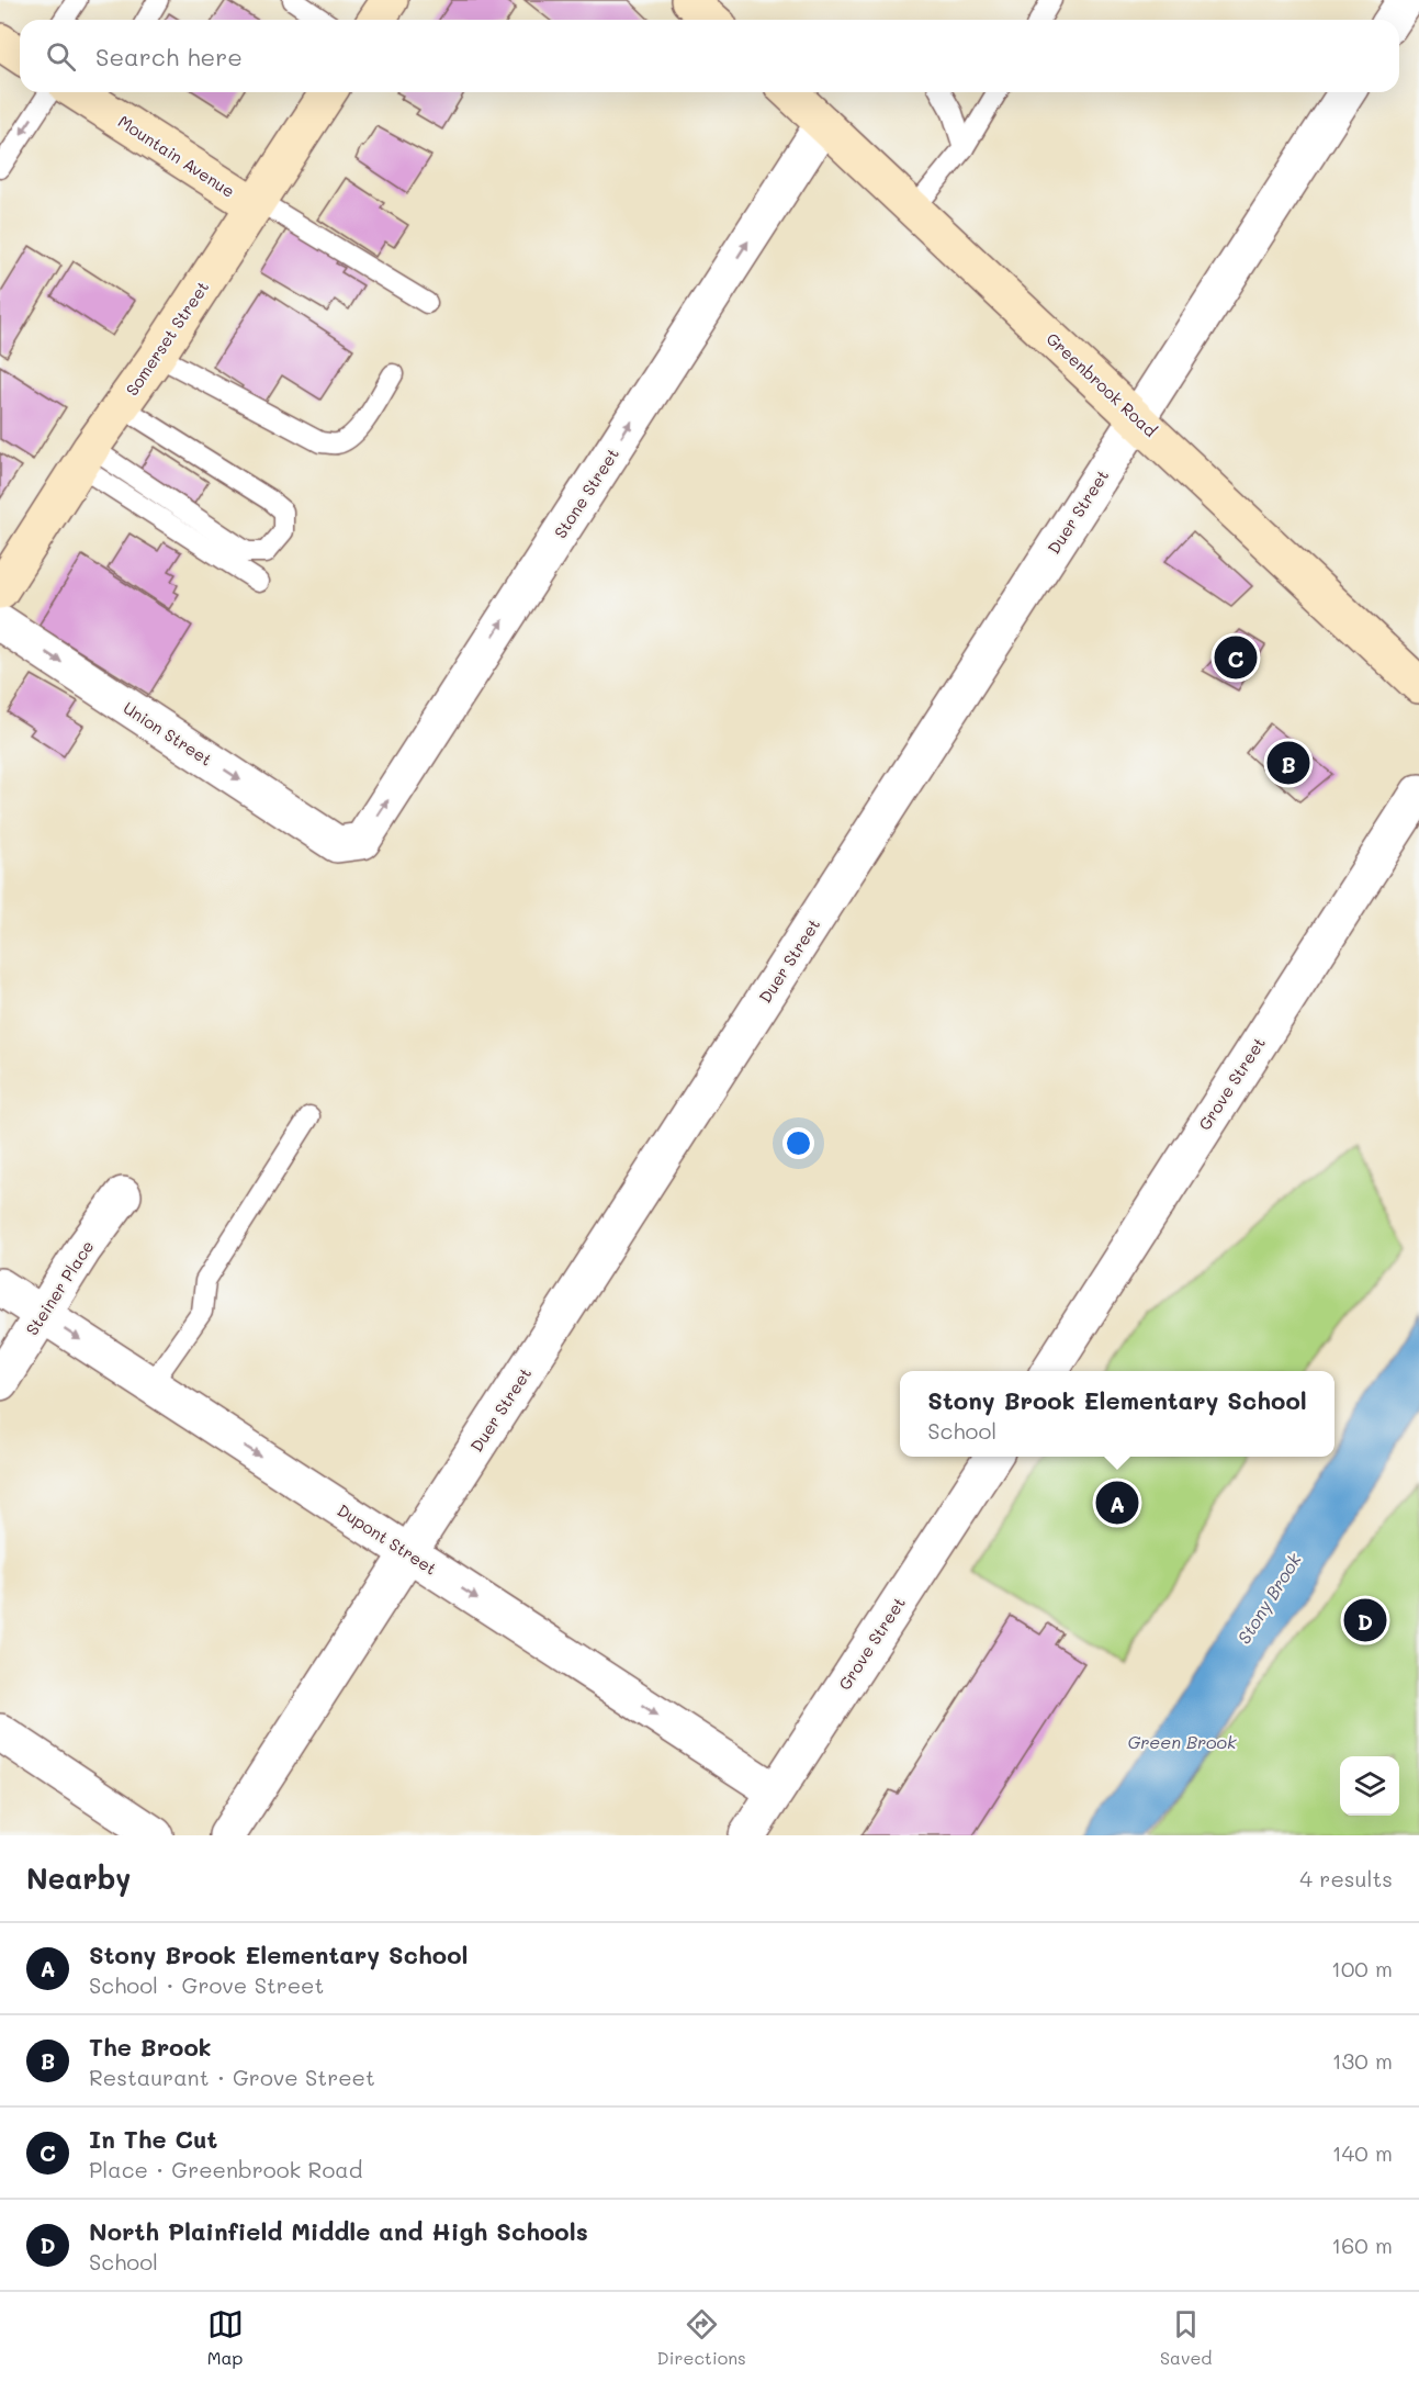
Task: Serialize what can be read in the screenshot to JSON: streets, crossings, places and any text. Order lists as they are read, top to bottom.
{
  "streets": {
    "street": [
      "Mountain Avenue",
      "Somerset Street",
      "Greenbrook Road",
      "Stone Street",
      "Duer Street",
      "Union Street",
      "Grove Street",
      "Steiner Place",
      "Dupont Street"
    ]
  },
  "crossings": [
    ["Mountain Avenue", "Somerset Street"],
    ["Greenbrook Road", "Stone Street"],
    ["Greenbrook Road", "Duer Street"],
    ["Stone Street", "Union Street"],
    ["Duer Street", "Dupont Street"],
    ["Grove Street", "Dupont Street"],
    ["Steiner Place", "Dupont Street"]
  ],
  "one_way": ["Stone Street", "Union Street", "Dupont Street"],
  "water": ["Stony Brook", "Green Brook"],
  "page": {
    "search": "Search here",
    "pins": [
      "C",
      "B",
      "A",
      "D"
    ],
    "popup": ["Stony Brook Elementary School", "School"],
    "heading": ["Nearby", "4 results"],
    "list": [
      {
        "mark": "A",
        "name": "Stony Brook Elementary School",
        "note": "School · Grove Street",
        "value": "100 m"
      },
      {
        "mark": "B",
        "name": "The Brook",
        "note": "Restaurant · Grove Street",
        "value": "130 m"
      },
      {
        "mark": "C",
        "name": "In The Cut",
        "note": "Place · Greenbrook Road",
        "value": "140 m"
      },
      {
        "mark": "D",
        "name": "North Plainfield Middle and High Schools",
        "note": "School",
        "value": "160 m"
      }
    ],
    "nav": ["Map", "Directions", "Saved"]
  }
}
